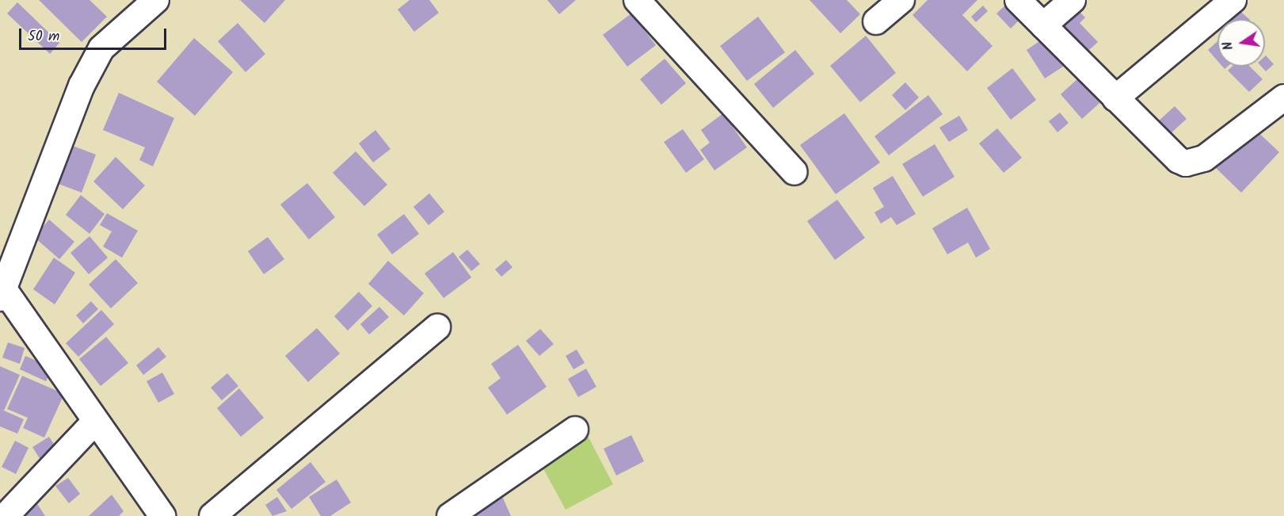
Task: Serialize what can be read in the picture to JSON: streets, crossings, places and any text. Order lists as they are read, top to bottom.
{
  "scale_bar": "50 m",
  "north": "left"
}
